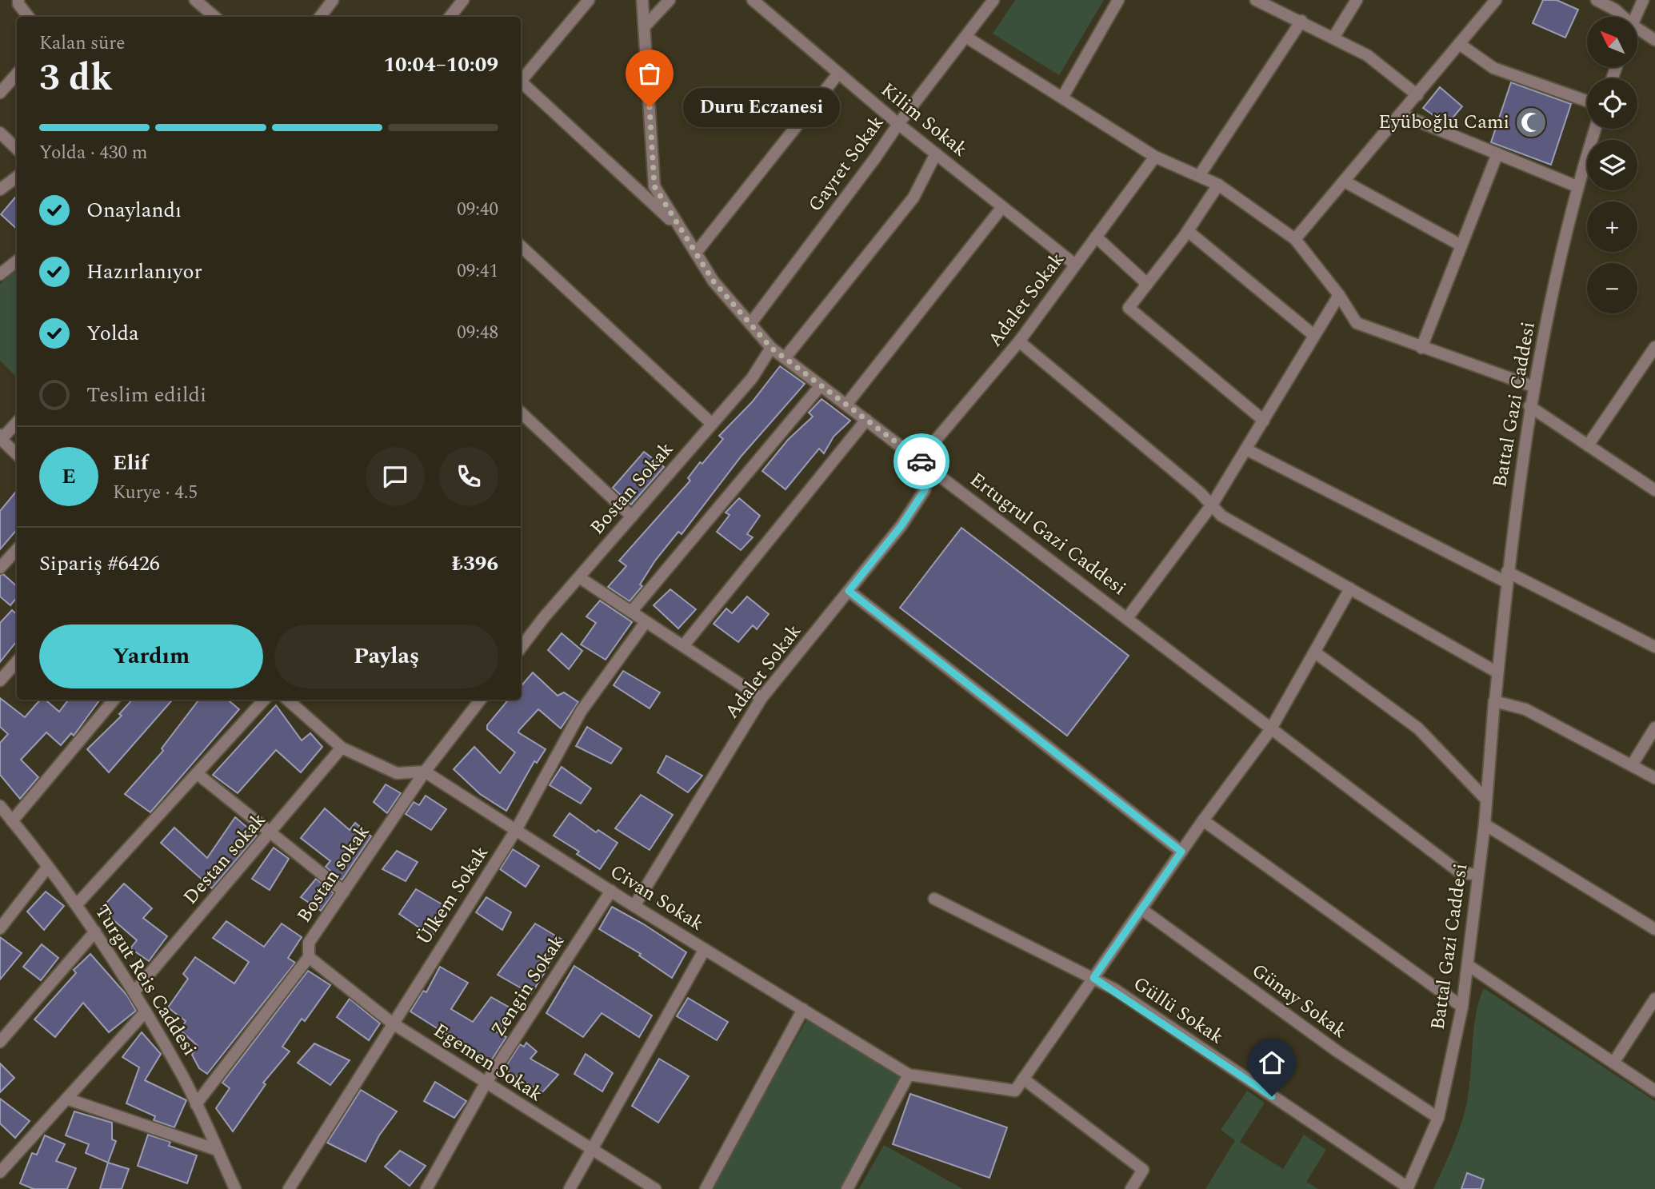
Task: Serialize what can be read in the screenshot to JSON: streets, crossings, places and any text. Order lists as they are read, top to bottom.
{
  "streets": {
    "street": [
      "Kilim Sokak",
      "Gayret Sokak",
      "Adalet Sokak",
      "Battal Gazi Caddesi",
      "Bostan Sokak",
      "Ertugrul Gazi Caddesi",
      "Destan sokak",
      "Bostan sokak",
      "Ülkem Sokak",
      "Civan Sokak",
      "Turgut Reis Caddesi",
      "Zengin Sokak",
      "Günay Sokak",
      "Güllü Sokak",
      "Egemen Sokak"
    ]
  },
  "crossings": [
    ["Kilim Sokak", "Gayret Sokak"],
    ["Kilim Sokak", "Adalet Sokak"],
    ["Gayret Sokak", "Ertugrul Gazi Caddesi"],
    ["Adalet Sokak", "Ertugrul Gazi Caddesi"],
    ["Adalet Sokak", "Civan Sokak"],
    ["Battal Gazi Caddesi", "Ertugrul Gazi Caddesi"],
    ["Battal Gazi Caddesi", "Günay Sokak"],
    ["Battal Gazi Caddesi", "Güllü Sokak"],
    ["Bostan Sokak", "Ertugrul Gazi Caddesi"],
    ["Destan sokak", "Turgut Reis Caddesi"],
    ["Bostan sokak", "Civan Sokak"],
    ["Bostan sokak", "Turgut Reis Caddesi"],
    ["Bostan sokak", "Egemen Sokak"],
    ["Ülkem Sokak", "Civan Sokak"],
    ["Ülkem Sokak", "Egemen Sokak"],
    ["Civan Sokak", "Zengin Sokak"],
    ["Zengin Sokak", "Egemen Sokak"]
  ],
  "places": {
    "other": ["Duru Eczanesi"],
    "mosque": ["Eyüboğlu Cami"]
  },
  "north": "top left",
  "page": {
    "map_buttons": ["+", "−"],
    "heading": ["3 dk", "Kalan süre", "10:04–10:09"],
    "panel": [
      "Elif",
      "Kurye · 4.5",
      "Sipariş #6426",
      "₺396"
    ],
    "bubble": "Duru Eczanesi",
    "bar": "Yolda · 430 m",
    "list": [
      ["Onaylandı", "09:40"],
      ["Hazırlanıyor", "09:41"],
      ["Yolda", "09:48"],
      "Teslim edildi"
    ],
    "round": "E",
    "buttons": ["Yardım", "Paylaş"]
  }
}
